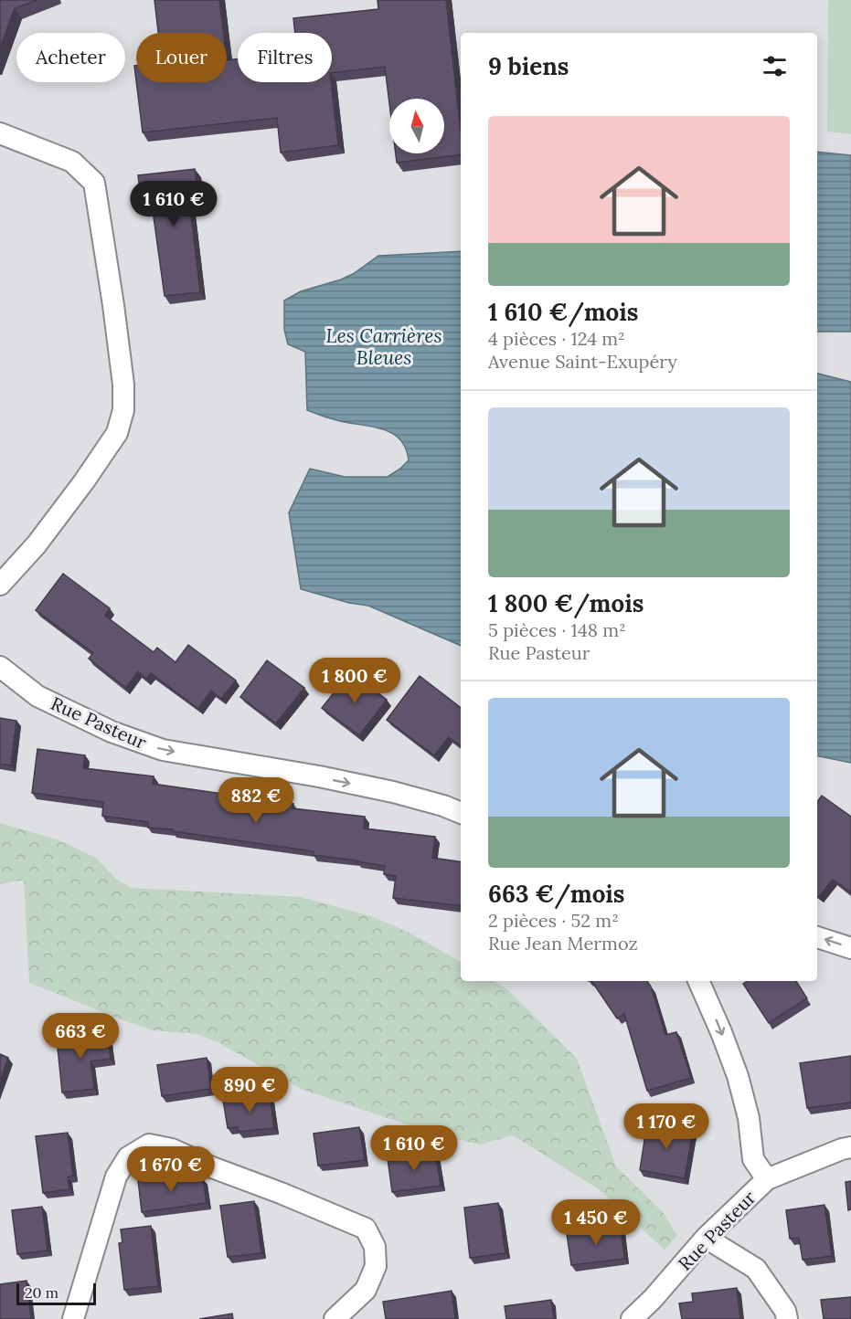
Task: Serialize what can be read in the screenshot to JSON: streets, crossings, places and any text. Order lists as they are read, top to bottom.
{
  "streets": {
    "street": ["Rue Pasteur"]
  },
  "one_way": ["Rue Pasteur"],
  "water": ["Les Carrières Bleues"],
  "scale_bar": "20 m",
  "north": "top",
  "page": {
    "chip": ["Acheter", "Louer", "Filtres"],
    "heading": "9 biens",
    "list": [
      {
        "name": "1 610 €/mois",
        "note": "4 pièces · 124 m² · Avenue Saint-Exupéry"
      },
      {
        "name": "1 800 €/mois",
        "note": "5 pièces · 148 m² · Rue Pasteur"
      },
      {
        "name": "663 €/mois",
        "note": "2 pièces · 52 m² · Rue Jean Mermoz"
      }
    ],
    "price": [
      "1 610 €",
      "1 800 €",
      "882 €",
      "663 €",
      "890 €",
      "1 170 €",
      "1 610 €",
      "1 670 €",
      "1 450 €"
    ],
    "scale": "20 m"
  }
}
